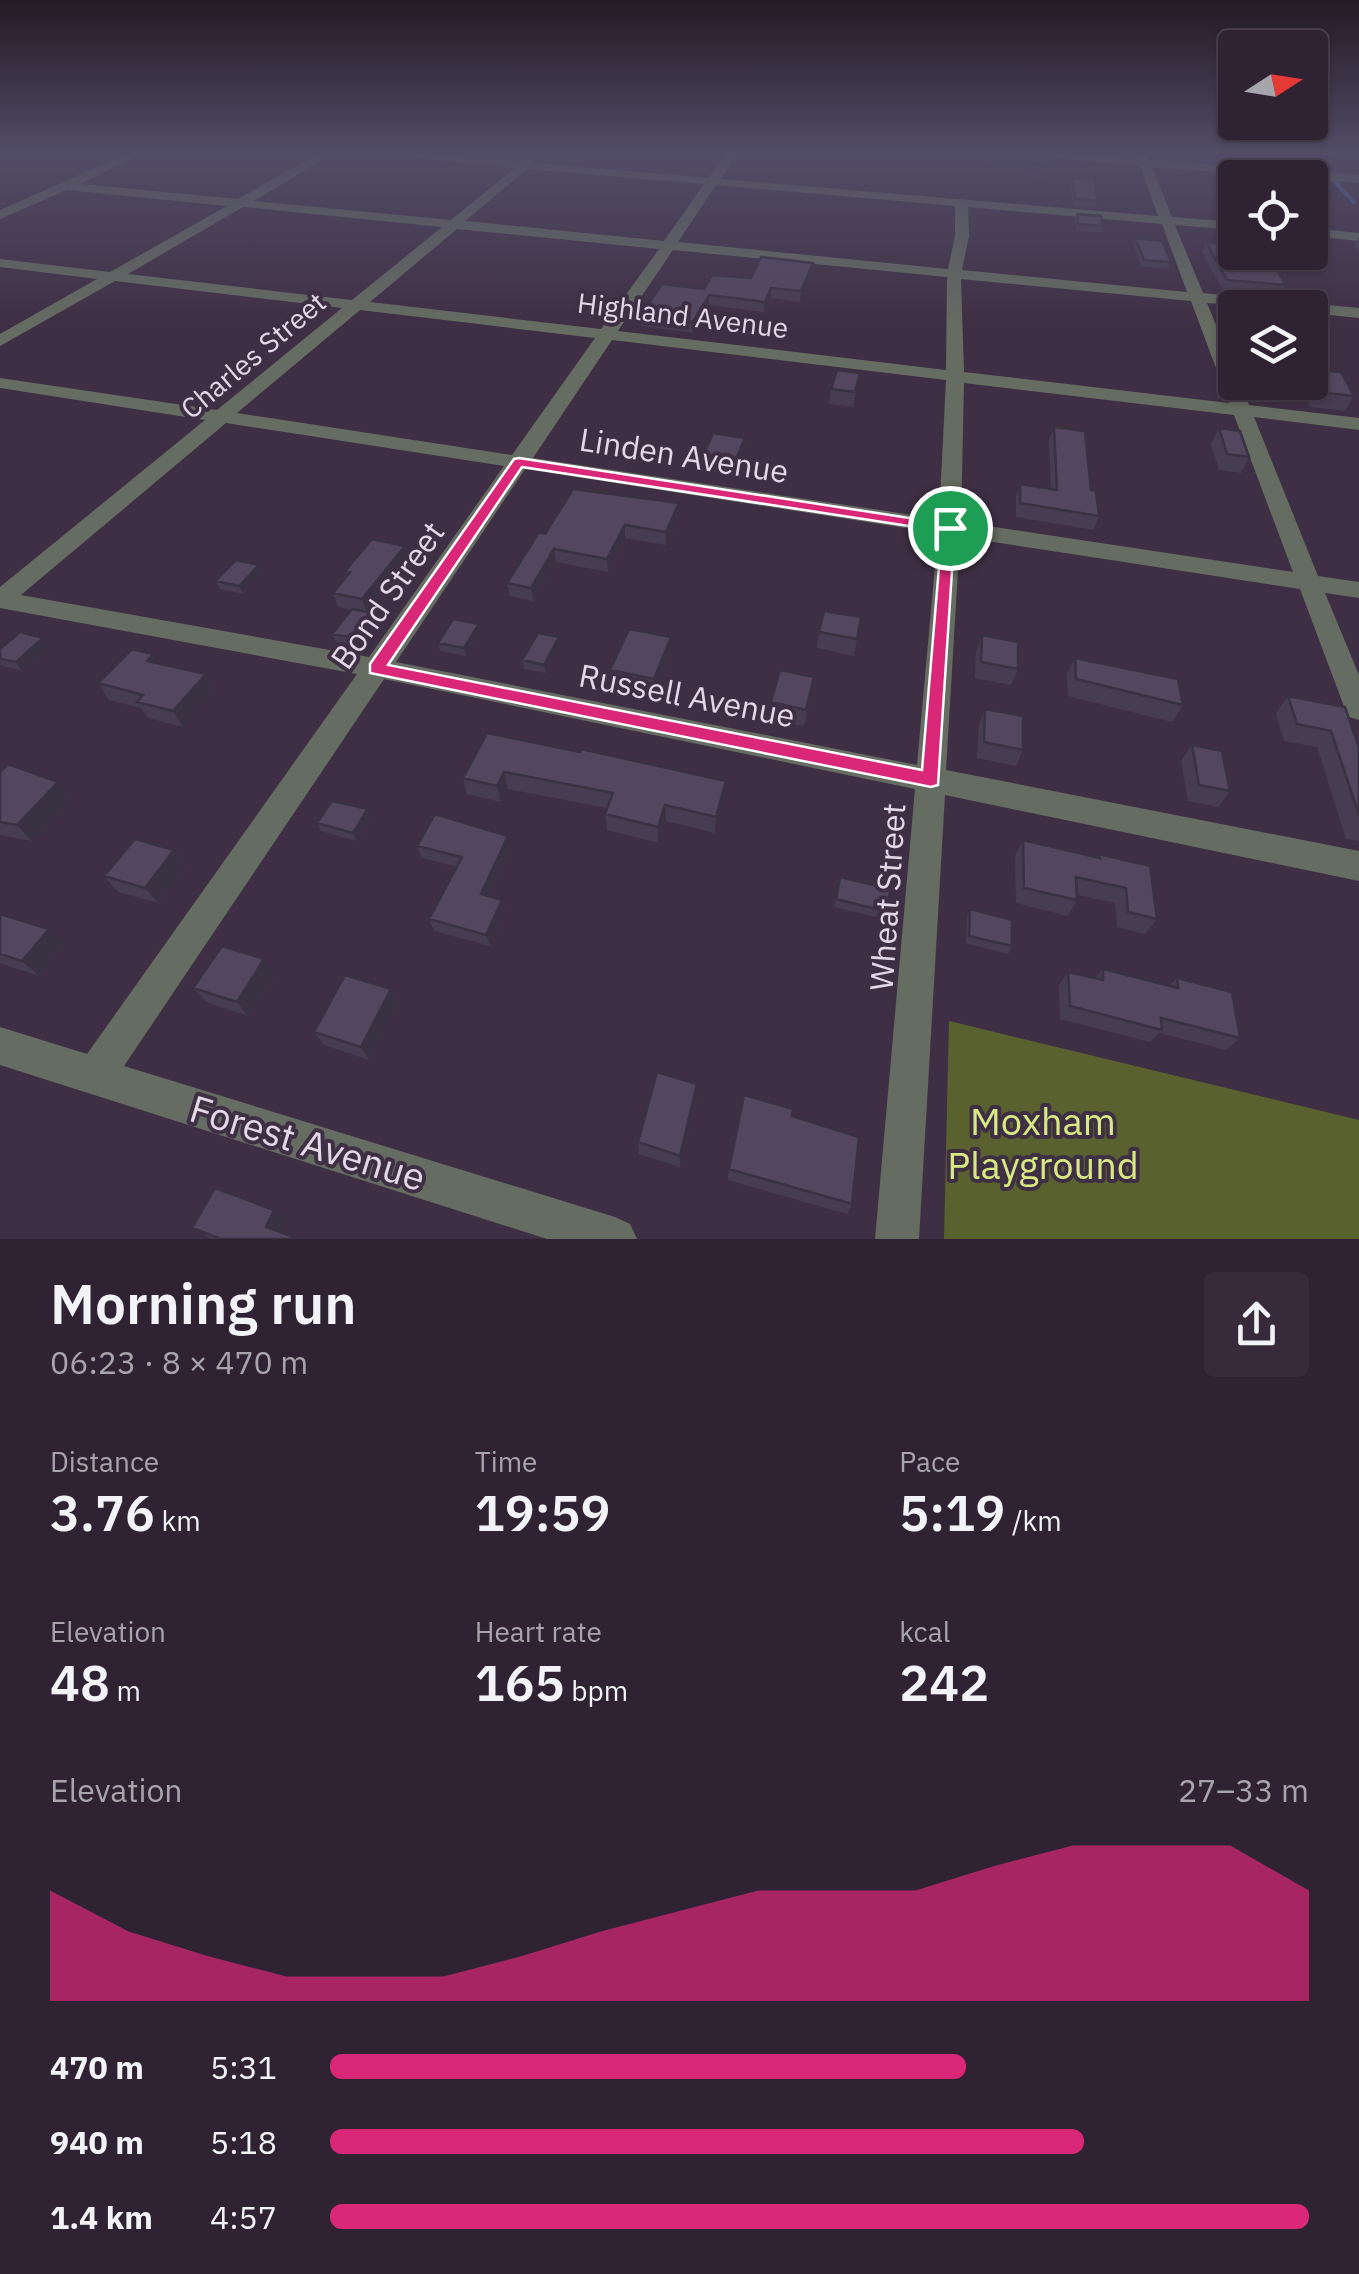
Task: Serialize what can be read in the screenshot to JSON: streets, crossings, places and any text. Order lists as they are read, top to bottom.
{
  "streets": {
    "street": [
      "Highland Avenue",
      "Charles Street",
      "Linden Avenue",
      "Bond Street",
      "Russell Avenue",
      "Wheat Street",
      "Forest Avenue"
    ]
  },
  "crossings": [
    ["Highland Avenue", "Charles Street"],
    ["Highland Avenue", "Bond Street"],
    ["Highland Avenue", "Wheat Street"],
    ["Charles Street", "Linden Avenue"],
    ["Charles Street", "Russell Avenue"],
    ["Linden Avenue", "Bond Street"],
    ["Linden Avenue", "Wheat Street"],
    ["Bond Street", "Russell Avenue"],
    ["Bond Street", "Forest Avenue"],
    ["Russell Avenue", "Wheat Street"]
  ],
  "parks": ["Moxham Playground"],
  "north": "right",
  "page": {
    "heading": ["Morning run", "06:23 · 8 × 470 m"],
    "stats": [
      ["Distance", "3.76 km"],
      ["Time", "19:59"],
      ["Pace", "5:19 /km"],
      ["Elevation", "48 m"],
      ["Heart rate", "165 bpm"],
      ["kcal", "242"]
    ],
    "chart": ["Elevation", "27–33 m"],
    "list": [
      {
        "name": "470 m",
        "note": "5:31"
      },
      {
        "name": "940 m",
        "note": "5:18"
      },
      {
        "name": "1.4 km",
        "note": "4:57"
      }
    ]
  }
}
